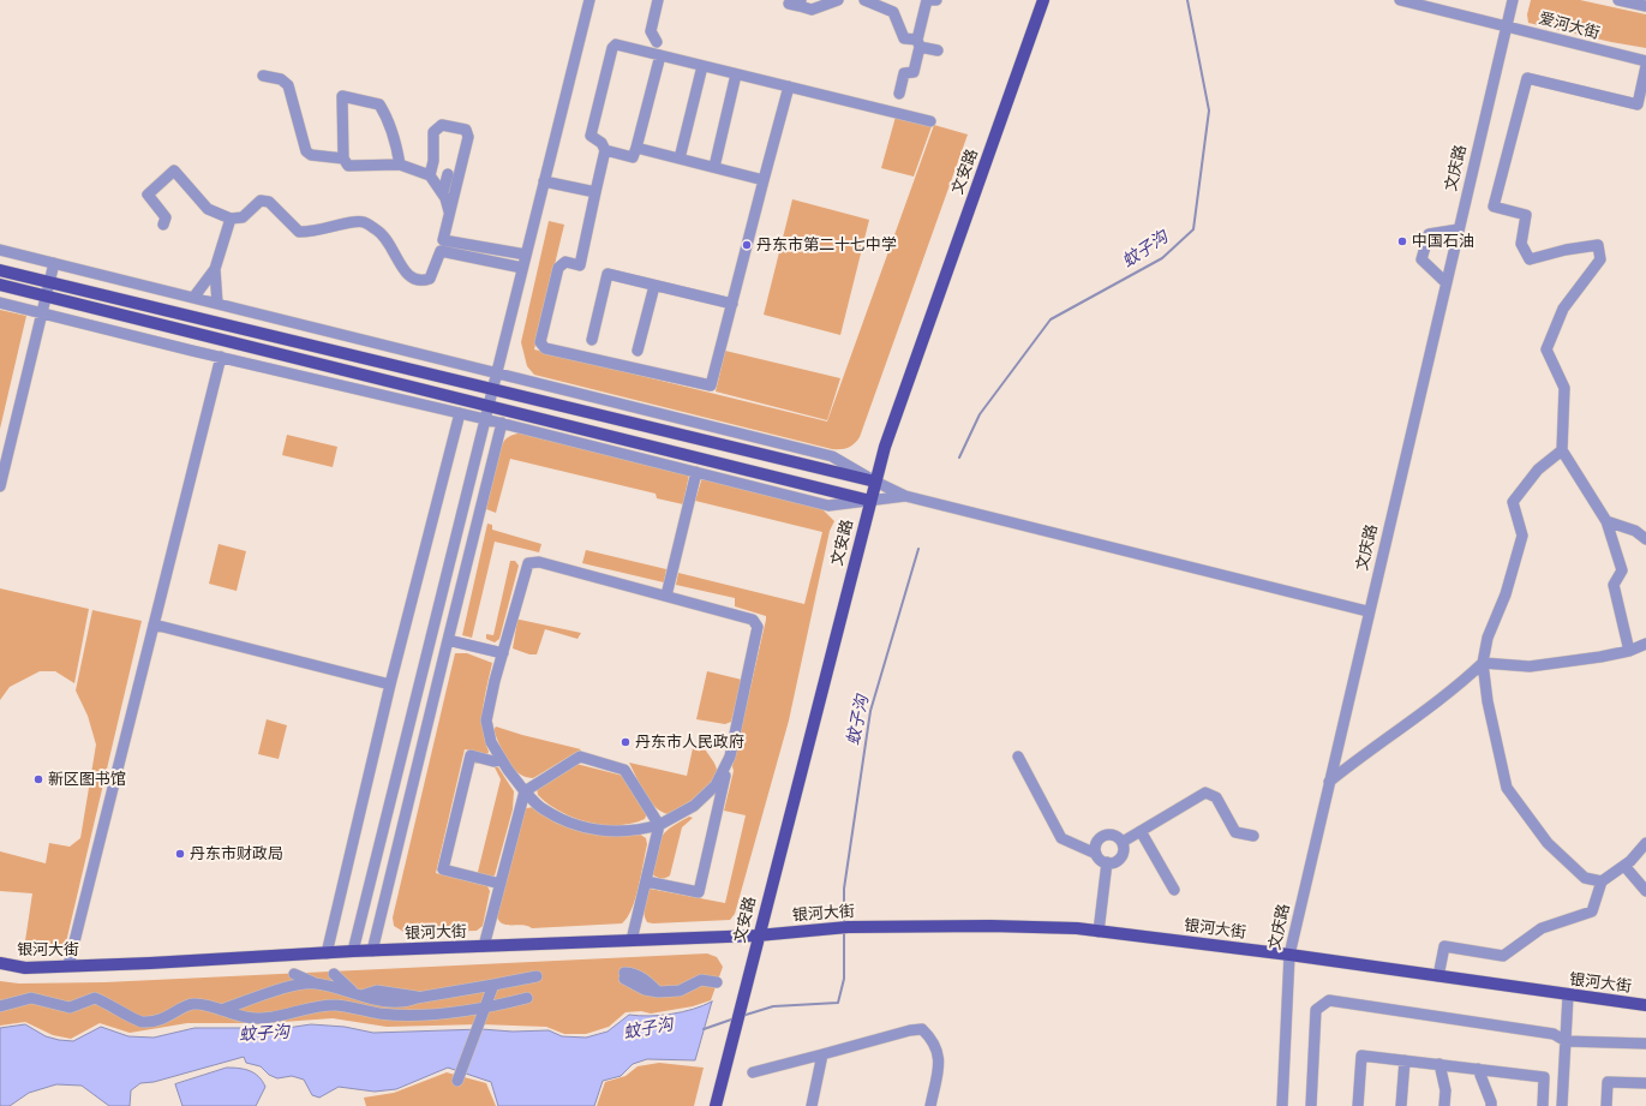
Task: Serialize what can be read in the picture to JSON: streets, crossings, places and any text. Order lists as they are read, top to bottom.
{
  "streets": {
    "main road": ["文安路", "银河大街"],
    "street": ["爱河大街", "文庆路"]
  },
  "crossings": [
    ["爱河大街", "文庆路"],
    ["文庆路", "银河大街"],
    ["文安路", "银河大街"]
  ],
  "water": ["蚊子沟"],
  "places": [
    "中国石油",
    "丹东市第二十七中学",
    "丹东市人民政府",
    "新区图书馆",
    "丹东市财政局"
  ]
}
